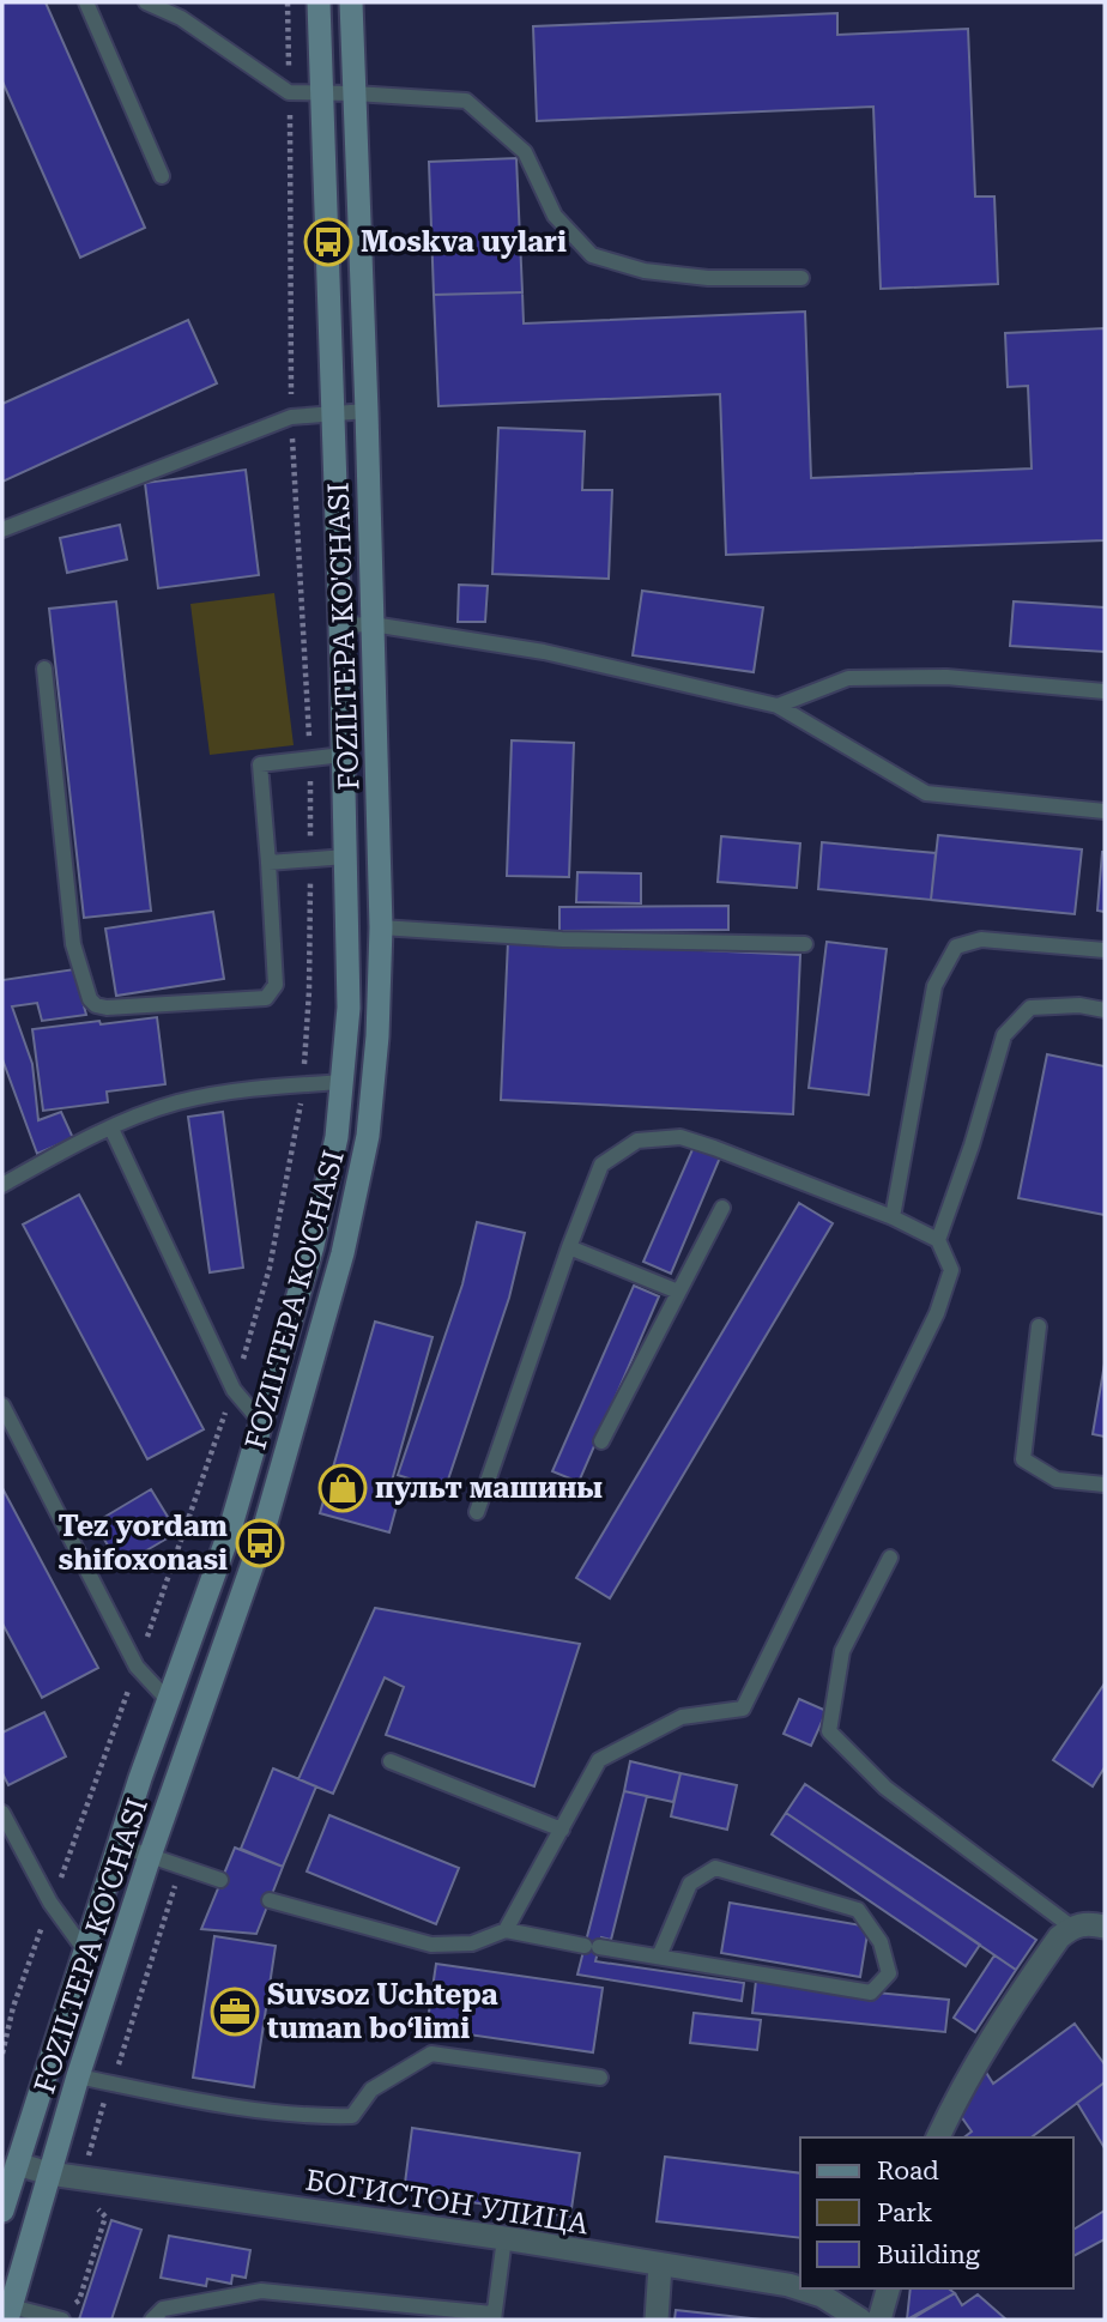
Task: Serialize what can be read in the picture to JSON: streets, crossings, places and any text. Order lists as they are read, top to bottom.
{
  "streets": {
    "main road": ["FOZILTEPA KO'CHASI"],
    "street": ["БОГИСТОН УЛИЦА"]
  },
  "crossings": [
    ["FOZILTEPA KO'CHASI", "БОГИСТОН УЛИЦА"]
  ],
  "places": {
    "bus stop": ["Moskva uylari", "Tez yordam shifoxonasi"],
    "shop": ["пульт машины"],
    "office": ["Suvsoz Uchtepa tuman boʻlimi"]
  },
  "legend": ["Road", "Park", "Building"]
}
